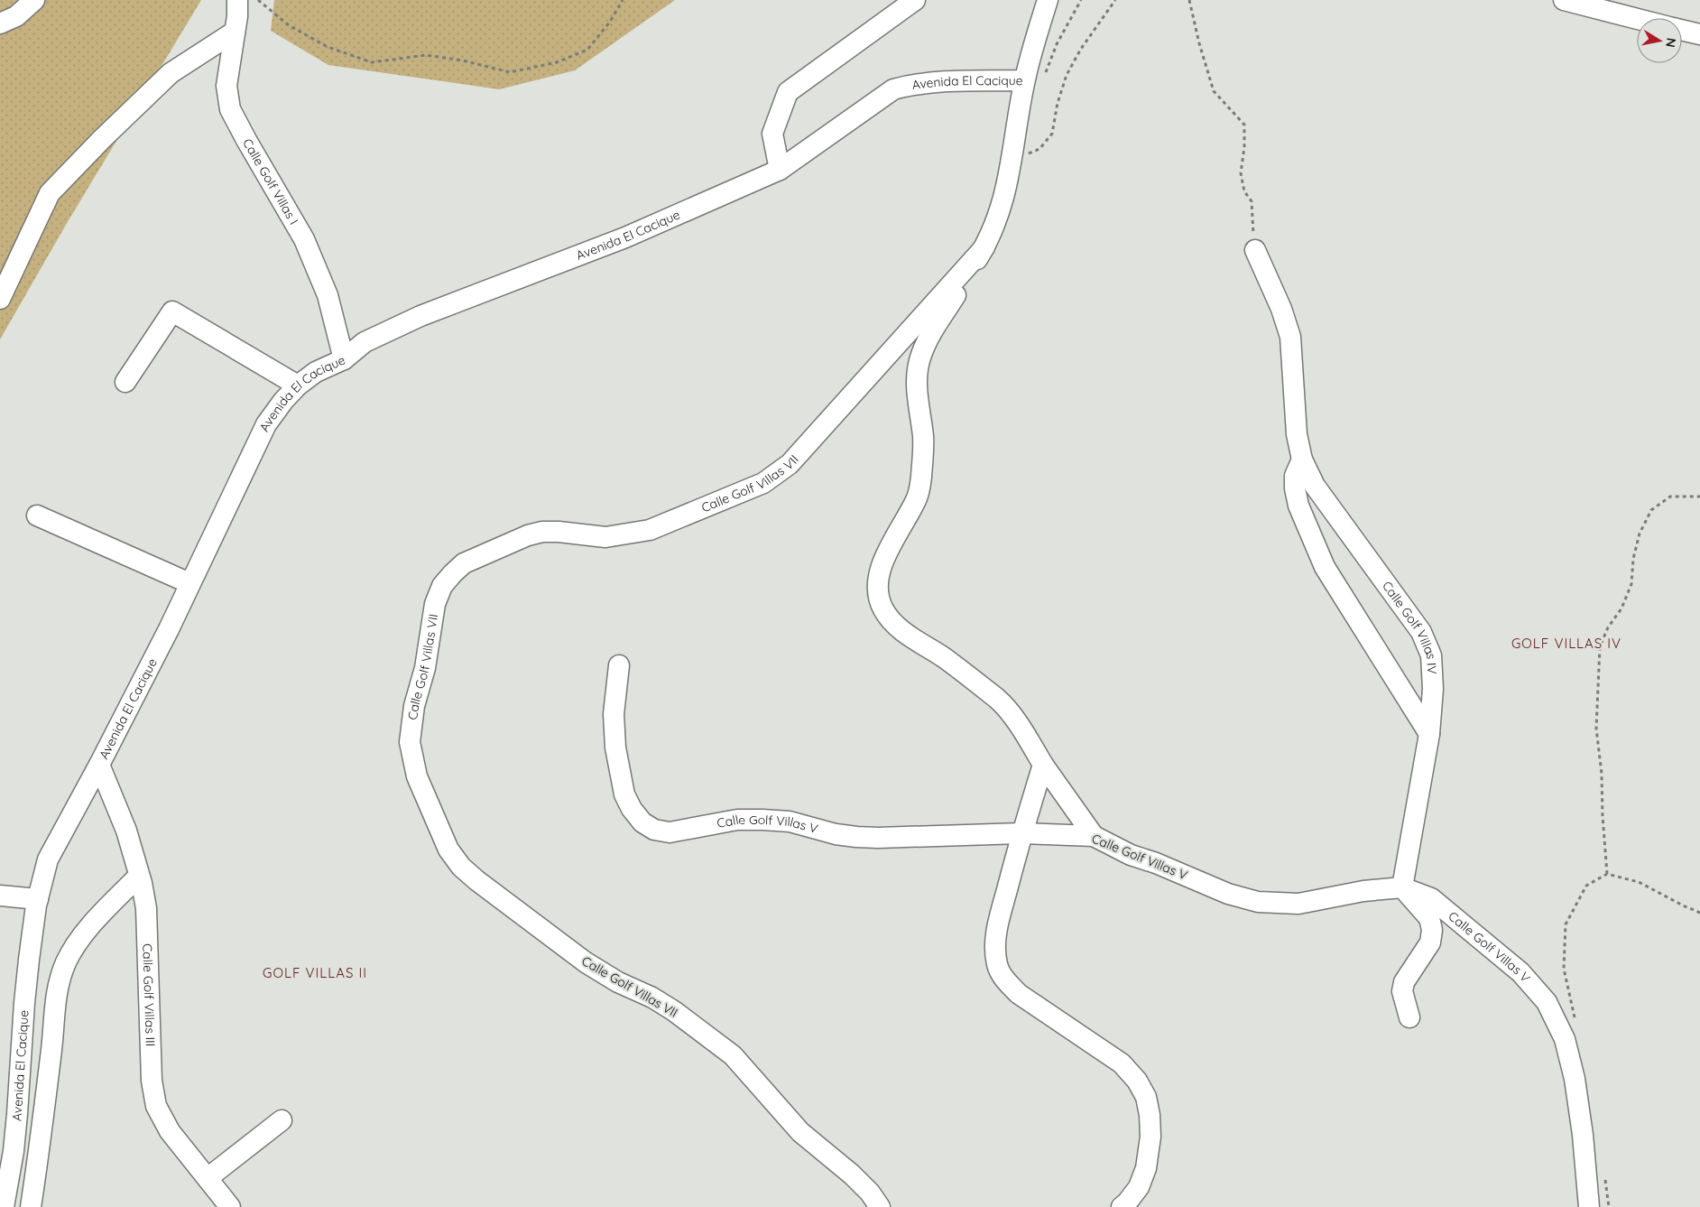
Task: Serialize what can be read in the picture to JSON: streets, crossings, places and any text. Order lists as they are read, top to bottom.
{
  "streets": {
    "street": [
      "Avenida El Cacique",
      "Calle Golf Villas I",
      "Calle Golf Villas VII",
      "Calle Golf Villas IV",
      "Calle Golf Villas V",
      "Calle Golf Villas III"
    ]
  },
  "crossings": [
    ["Avenida El Cacique", "Calle Golf Villas I"],
    ["Avenida El Cacique", "Calle Golf Villas III"],
    ["Calle Golf Villas IV", "Calle Golf Villas V"]
  ],
  "districts": ["GOLF VILLAS IV", "GOLF VILLAS II"],
  "north": "right"
}
